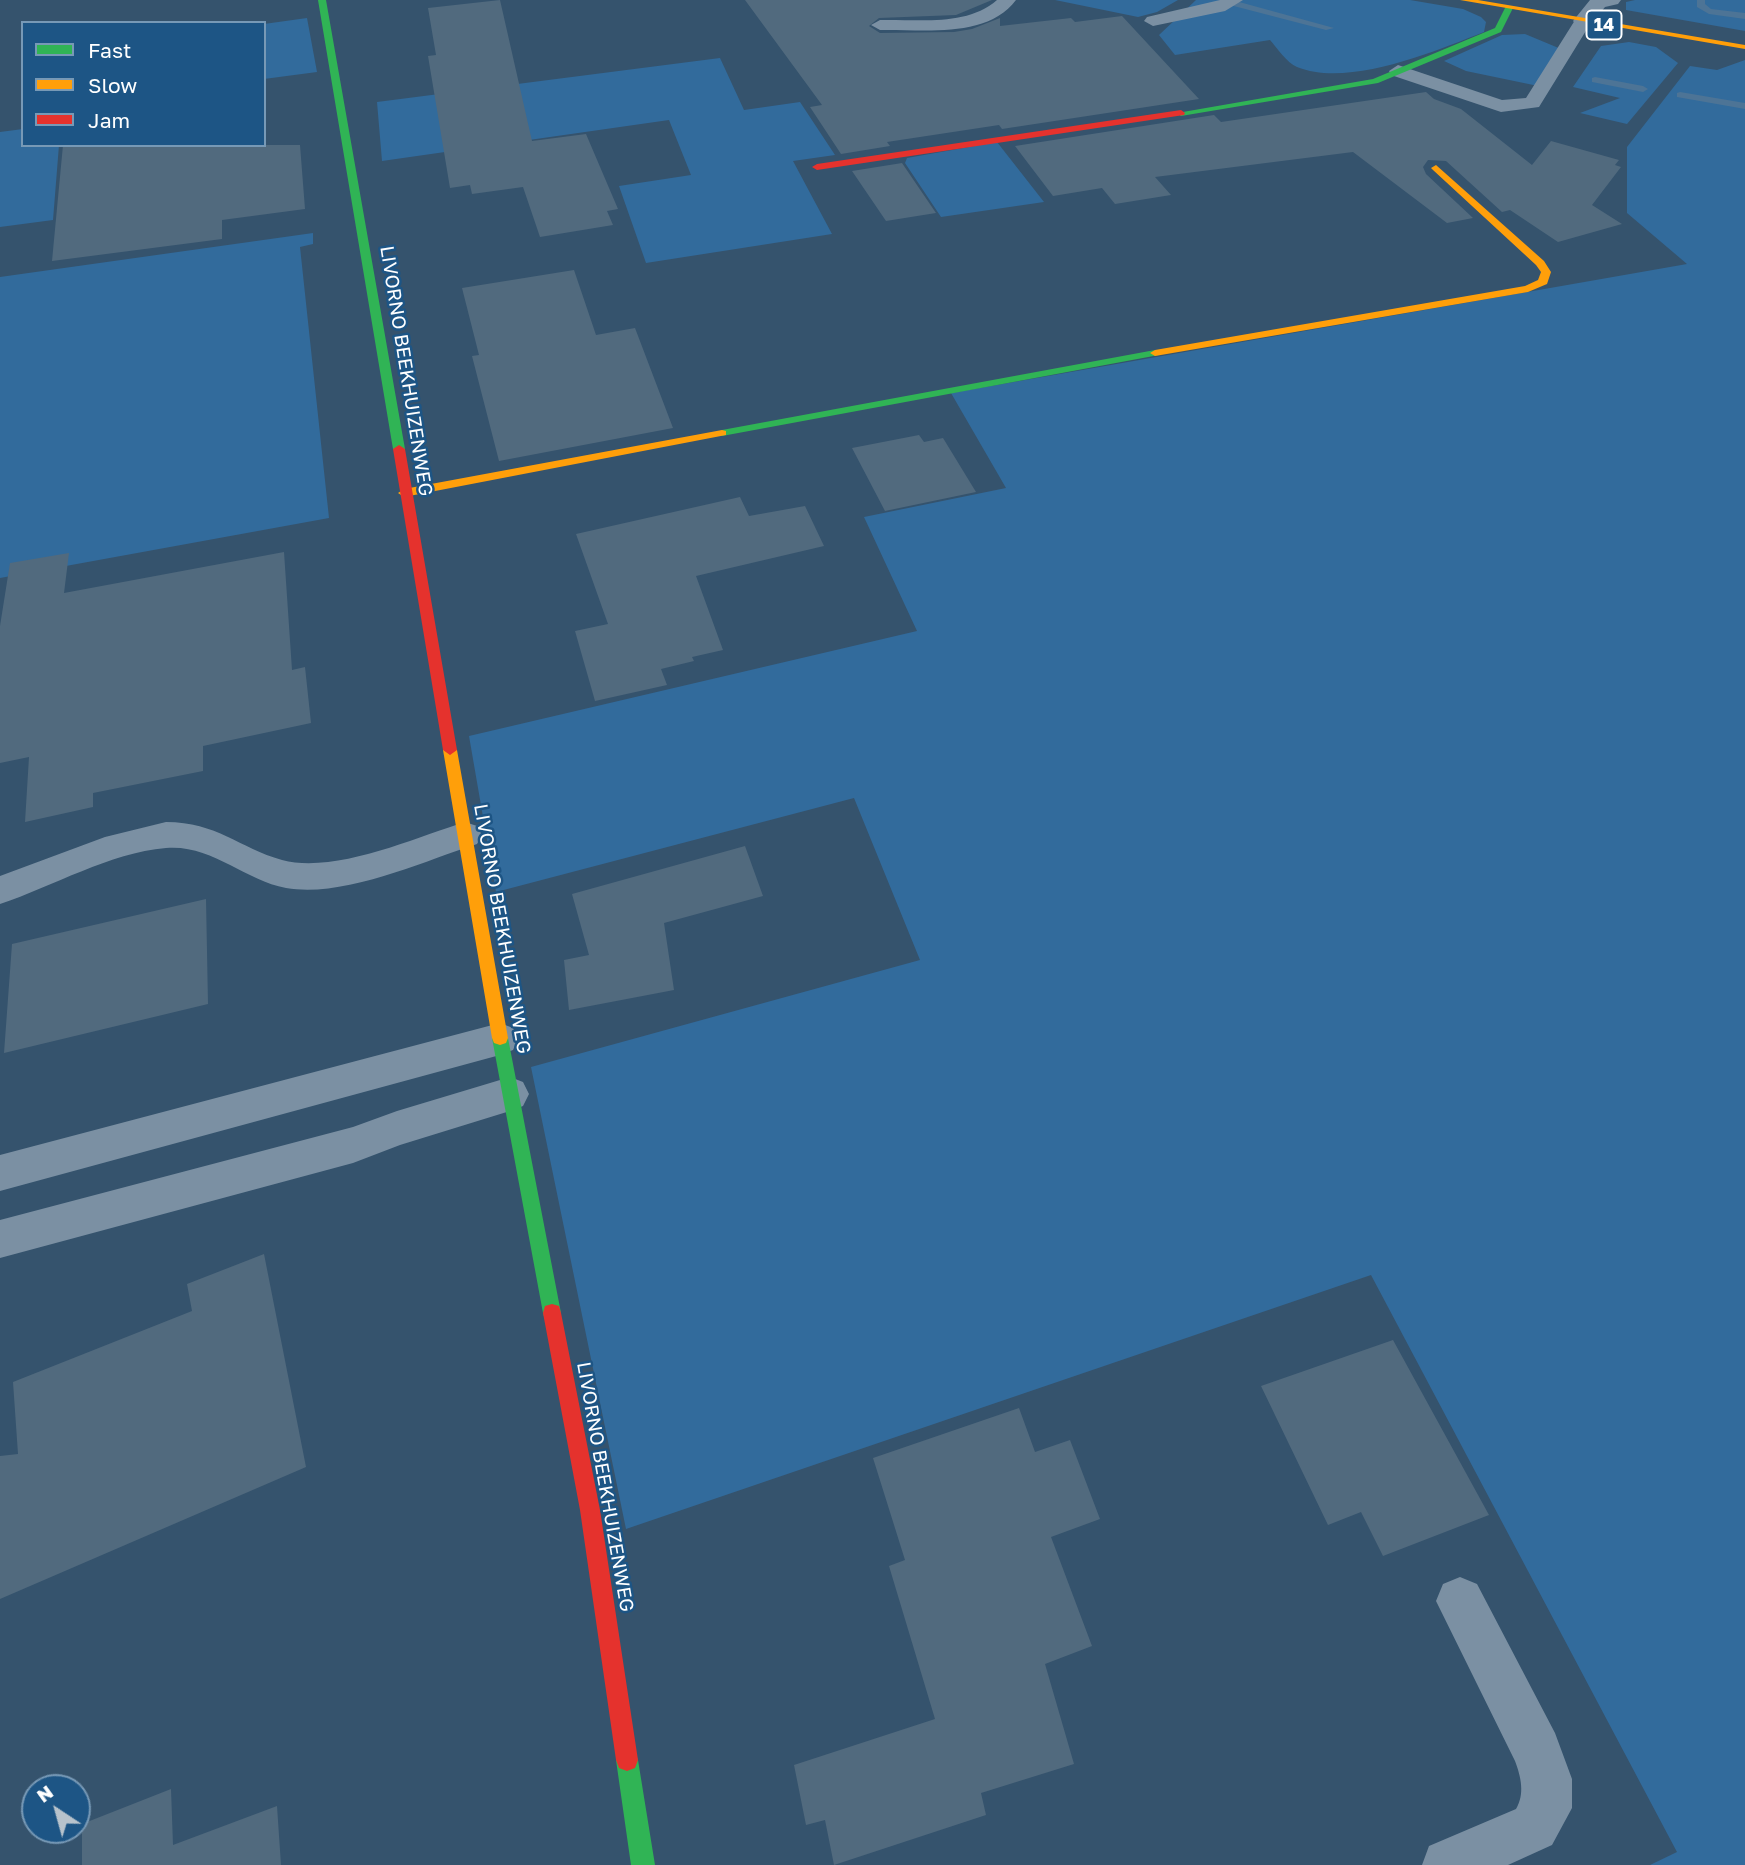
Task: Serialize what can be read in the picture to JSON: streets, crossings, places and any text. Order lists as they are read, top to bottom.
{
  "streets": {
    "street": ["14", "LIVORNO BEEKHUIZENWEG"]
  },
  "legend": ["Fast", "Slow", "Jam"],
  "north": "top left"
}
